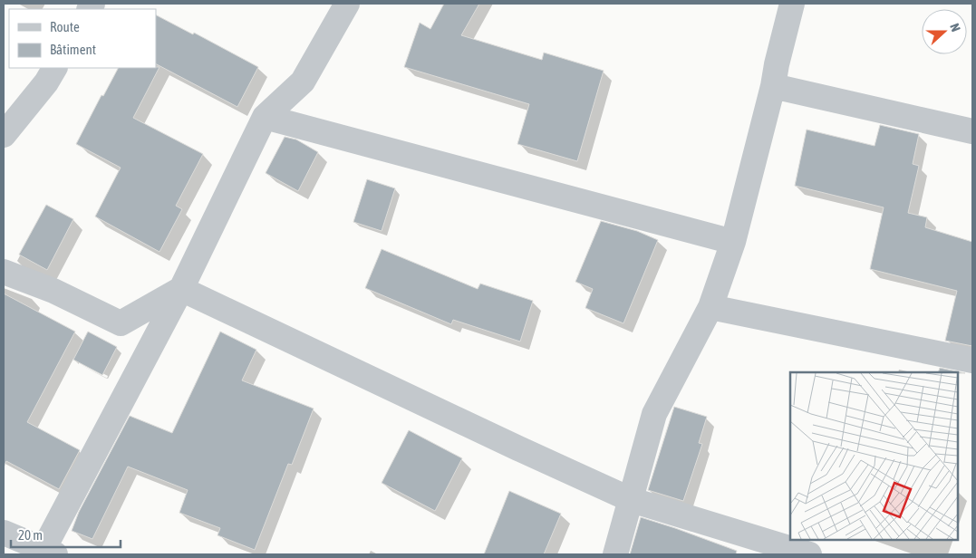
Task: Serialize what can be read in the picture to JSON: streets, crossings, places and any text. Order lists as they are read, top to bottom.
{
  "legend": ["Route", "Bâtiment"],
  "scale_bar": "20 m",
  "north": "right"
}
